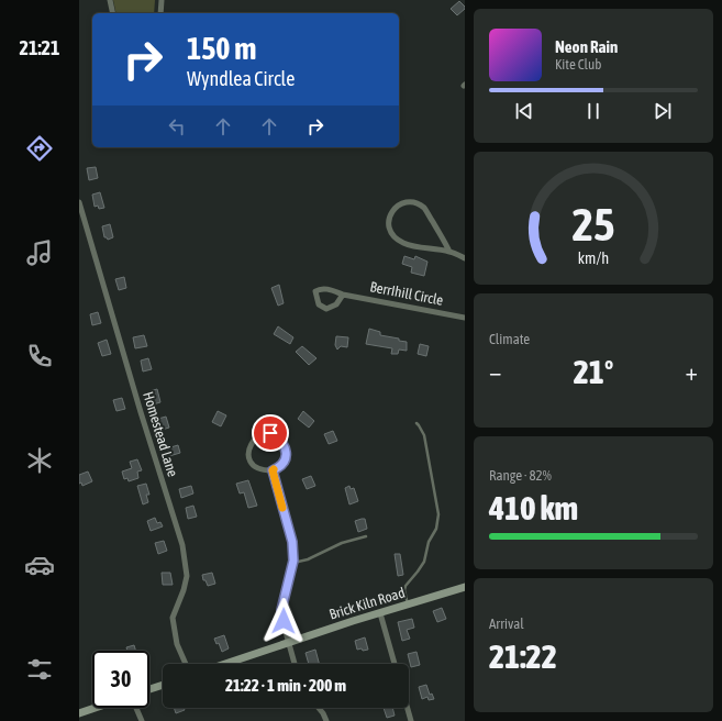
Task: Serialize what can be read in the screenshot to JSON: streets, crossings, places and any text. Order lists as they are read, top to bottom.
{
  "streets": {
    "main road": ["Brick Kiln Road"],
    "street": ["BerrIhill Circle", "Homestead Lane"]
  },
  "page": {
    "tabs": "21:21",
    "turn": ["150 m", "Wyndlea Circle"],
    "song": ["Neon Rain", "Kite Club"],
    "tile": [
      "Climate",
      ["Range · 82%", "410 km"],
      ["Arrival", "21:22"]
    ],
    "heat": ["−", "21°", "+"],
    "limit": "30",
    "trip": "21:22 · 1 min · 200 m",
    "gauge": ["25", "km/h"]
  }
}
